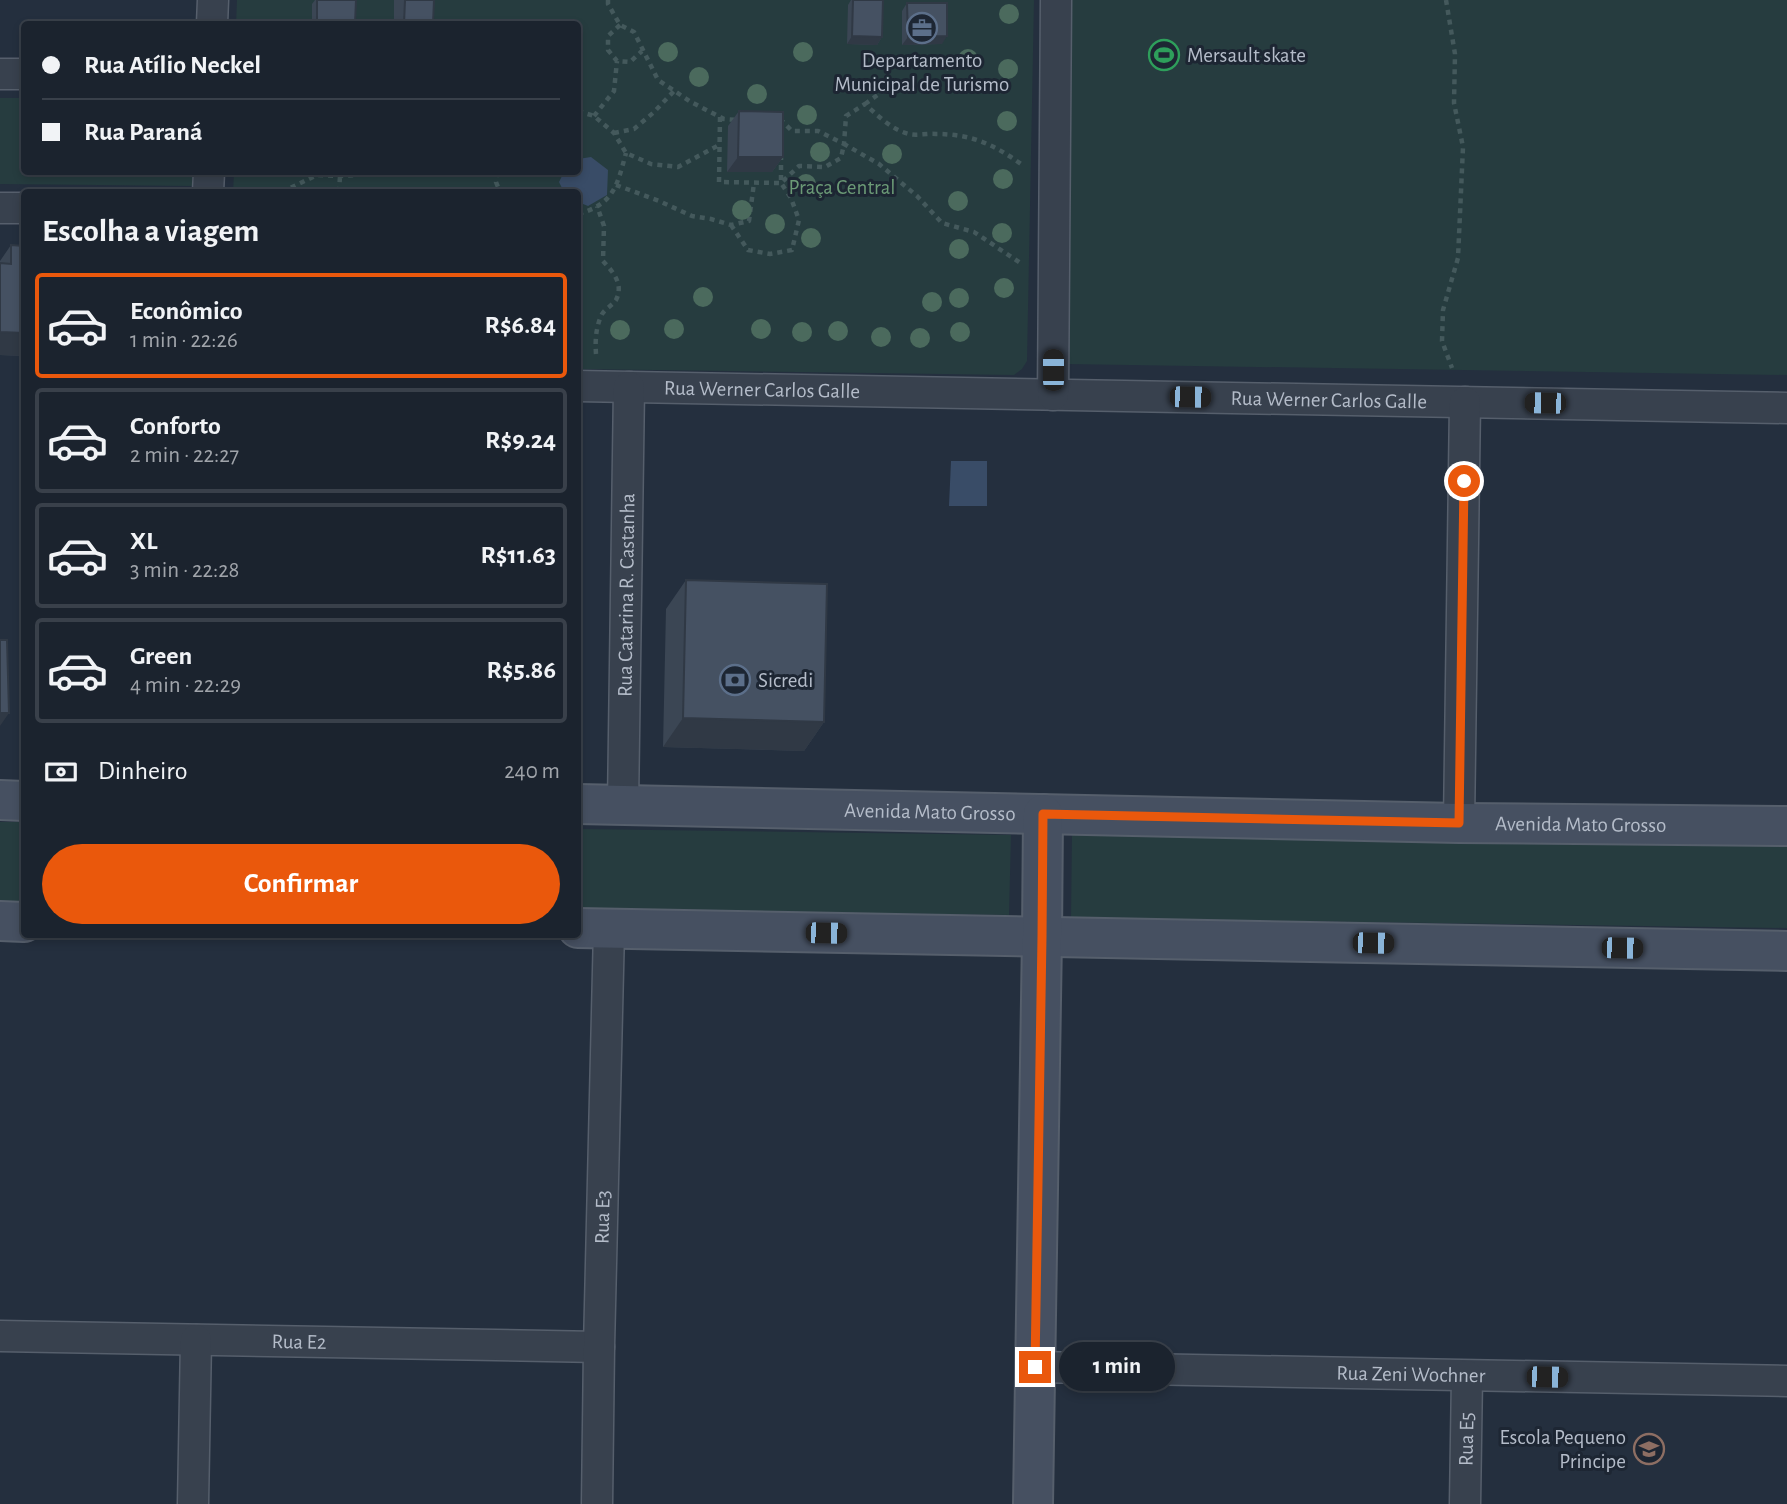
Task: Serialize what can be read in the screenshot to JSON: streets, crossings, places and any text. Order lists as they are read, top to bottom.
{
  "streets": {
    "street": [
      "Rua Werner Carlos Galle",
      "Rua Catarina R. Castanha",
      "Avenida Mato Grosso",
      "Rua E3",
      "Rua E2",
      "Rua Zeni Wochner",
      "Rua E5"
    ]
  },
  "crossings": [
    ["Rua Werner Carlos Galle", "Rua Catarina R. Castanha"],
    ["Rua Catarina R. Castanha", "Avenida Mato Grosso"],
    ["Rua E3", "Rua E2"],
    ["Rua Zeni Wochner", "Rua E5"]
  ],
  "parks": ["Praça Central"],
  "places": {
    "office": ["Departamento Municipal de Turismo"],
    "sports": ["Mersault skate"],
    "bank": ["Sicredi"],
    "school or university": ["Escola Pequeno Principe"]
  },
  "page": {
    "banner": ["Rua Atílio Neckel", "Rua Paraná"],
    "heading": "Escolha a viagem",
    "list": [
      {
        "name": "Econômico",
        "note": "1 min · 22:26",
        "value": "R$6.84"
      },
      {
        "name": "Conforto",
        "note": "2 min · 22:27",
        "value": "R$9.24"
      },
      {
        "name": "XL",
        "note": "3 min · 22:28",
        "value": "R$11.63"
      },
      {
        "name": "Green",
        "note": "4 min · 22:29",
        "value": "R$5.86"
      }
    ],
    "pay": ["Dinheiro", "240 m"],
    "buttons": "Confirmar",
    "bubble": "1 min"
  }
}
